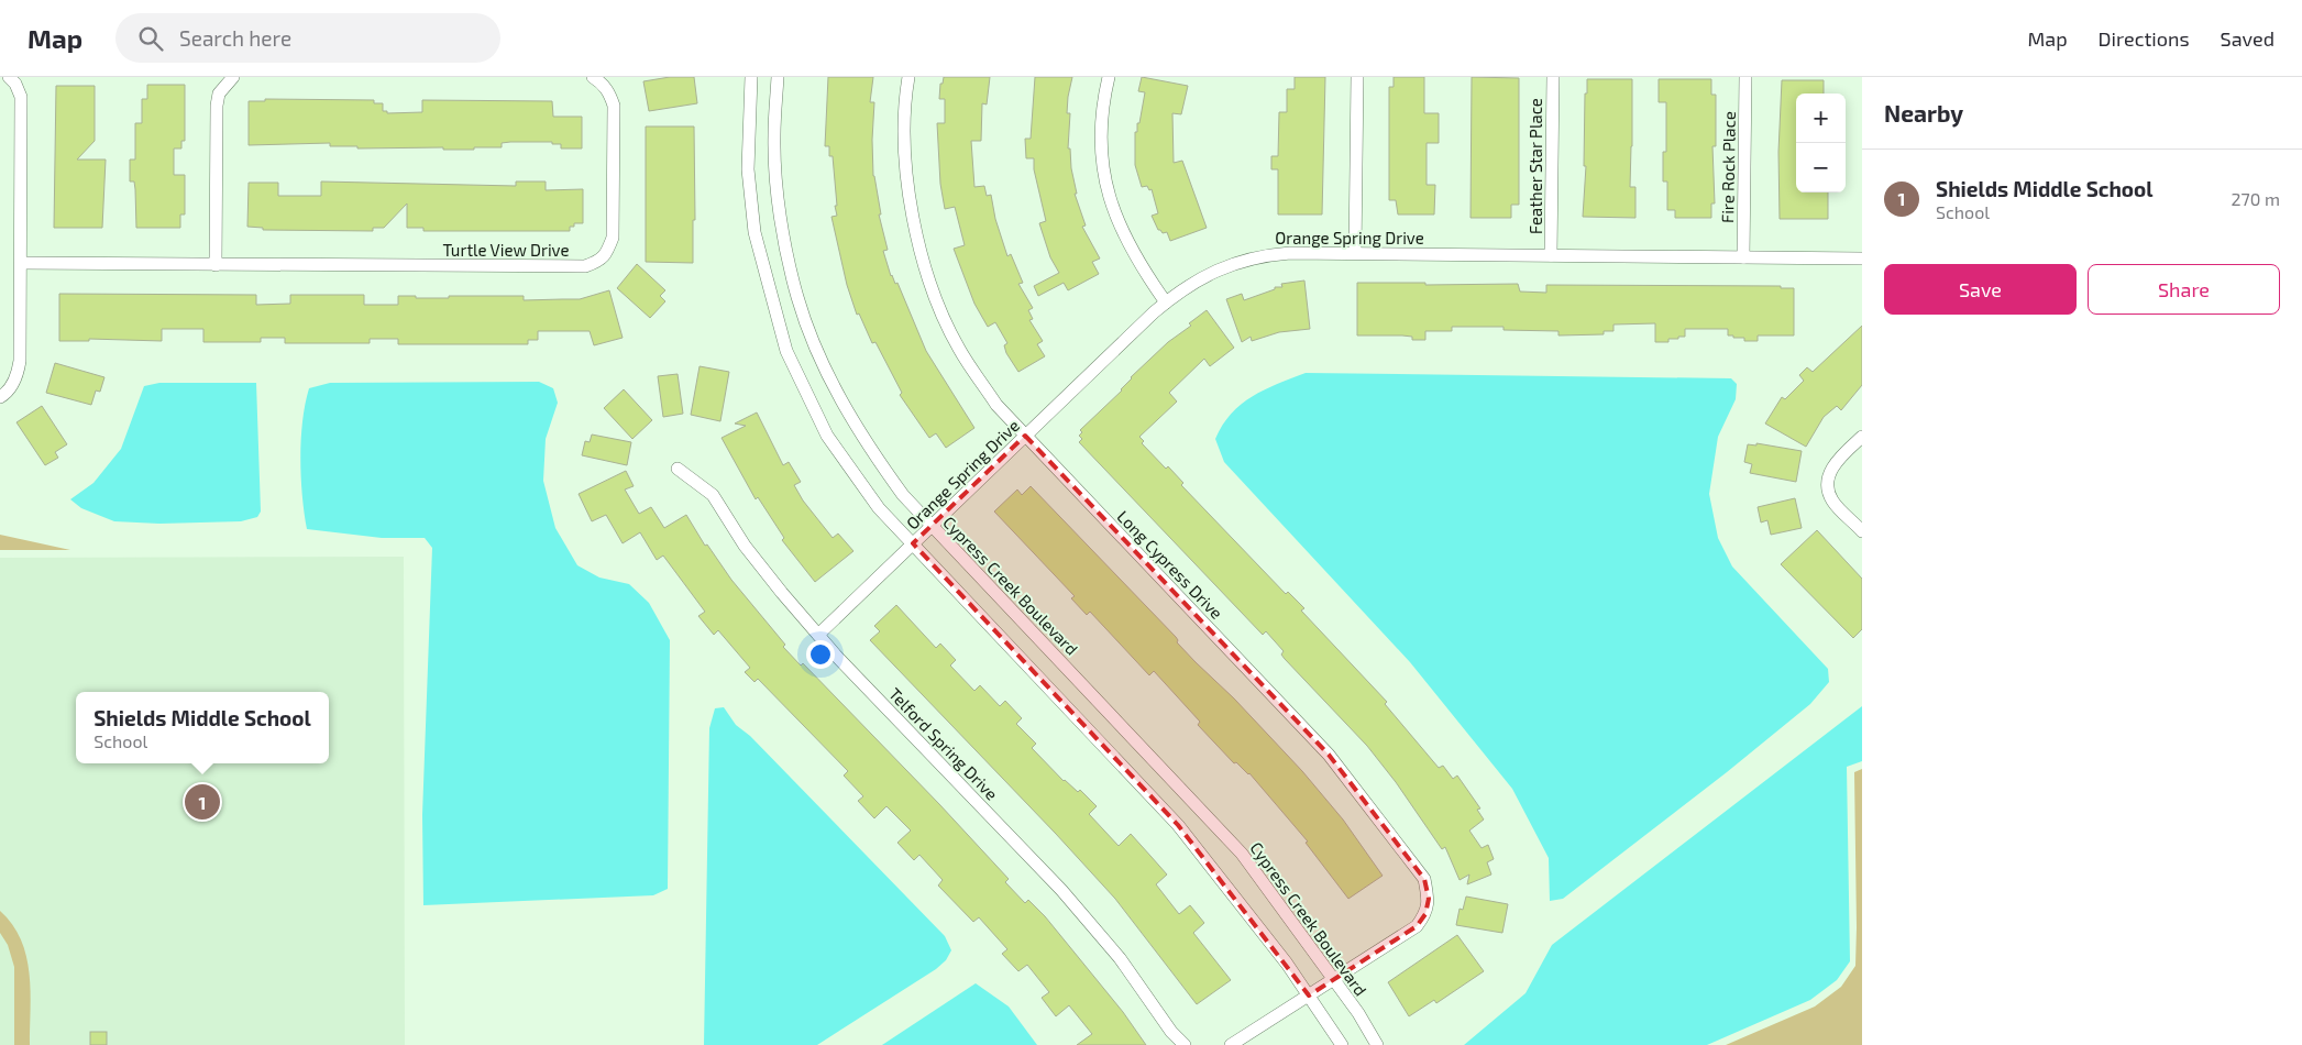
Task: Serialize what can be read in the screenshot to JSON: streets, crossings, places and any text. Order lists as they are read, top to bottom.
{
  "streets": {
    "street": [
      "Feather Star Place",
      "Fire Rock Place",
      "Orange Spring Drive",
      "Turtle View Drive",
      "Long Cypress Drive",
      "Cypress Creek Boulevard",
      "Telford Spring Drive"
    ]
  },
  "crossings": [
    ["Feather Star Place", "Orange Spring Drive"],
    ["Fire Rock Place", "Orange Spring Drive"],
    ["Orange Spring Drive", "Long Cypress Drive"],
    ["Orange Spring Drive", "Cypress Creek Boulevard"],
    ["Orange Spring Drive", "Telford Spring Drive"],
    ["Long Cypress Drive", "Cypress Creek Boulevard"]
  ],
  "page": {
    "header": "Map",
    "search": "Search here",
    "nav": ["Map", "Directions", "Saved"],
    "heading": "Nearby",
    "map_buttons": ["+", "−"],
    "list": [
      {
        "mark": "1",
        "name": "Shields Middle School",
        "note": "School",
        "value": "270 m"
      }
    ],
    "buttons": ["Save", "Share"],
    "popup": ["Shields Middle School", "School"],
    "pins": "1"
  }
}
